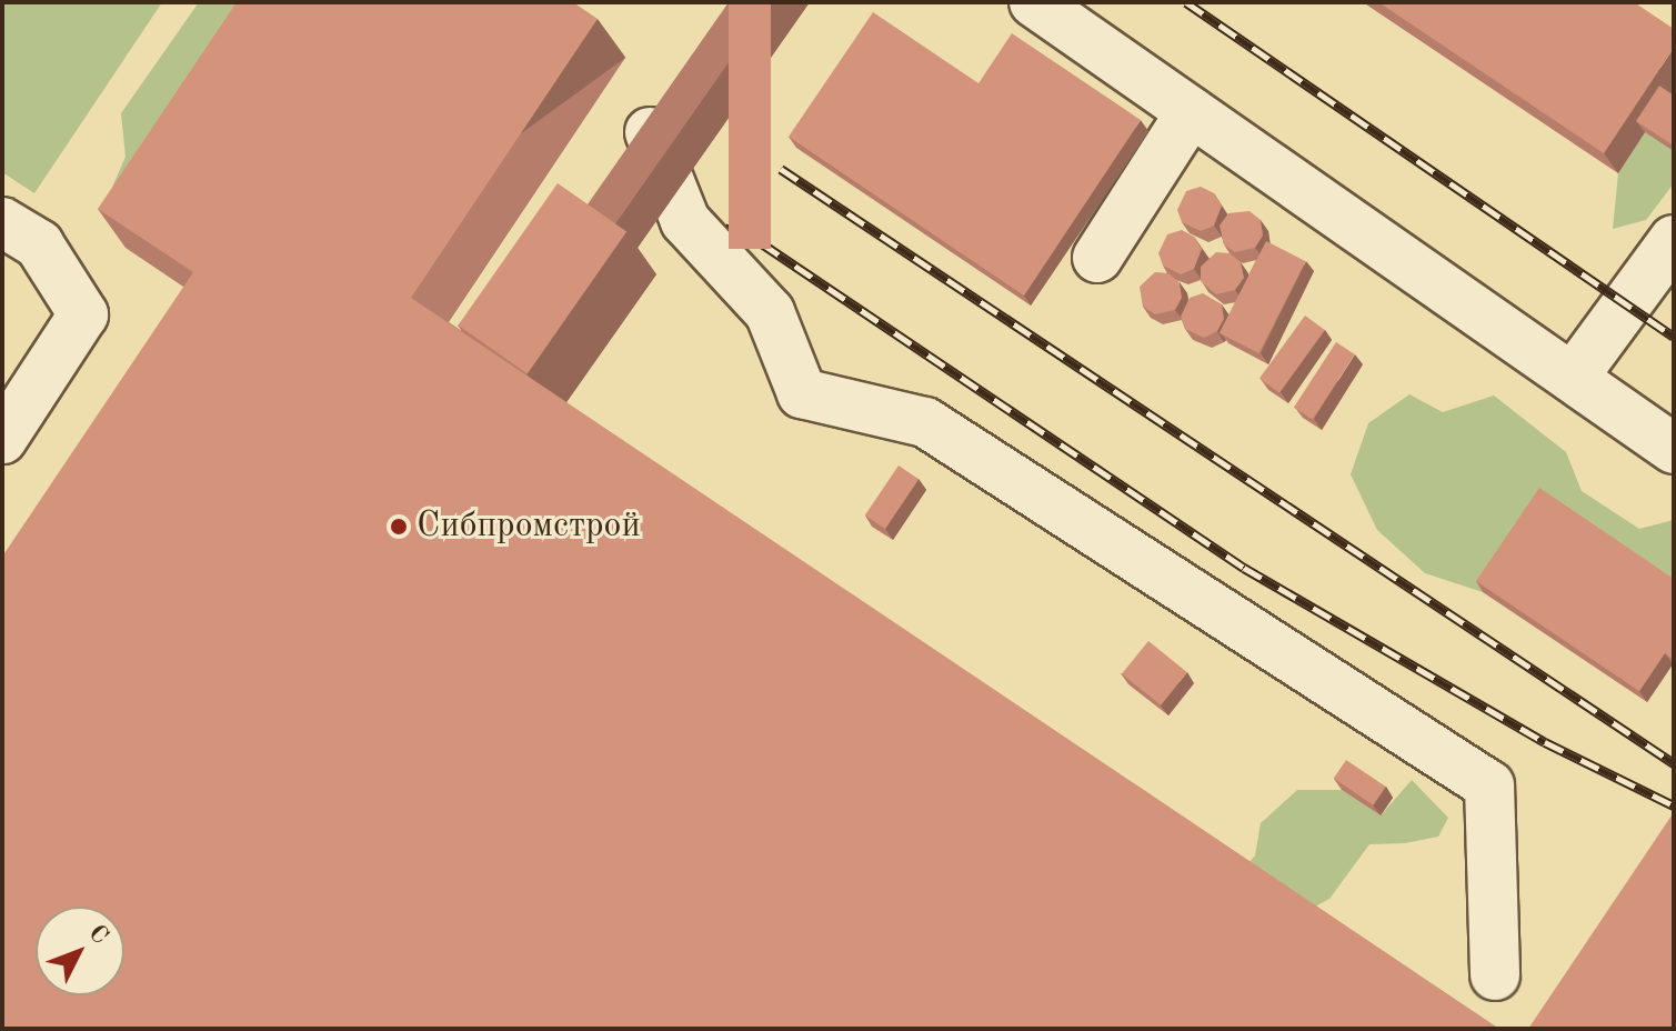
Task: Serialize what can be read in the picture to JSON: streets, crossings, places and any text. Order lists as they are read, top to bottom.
{
  "places": ["Сибпромстрой"],
  "north": "top right"
}
